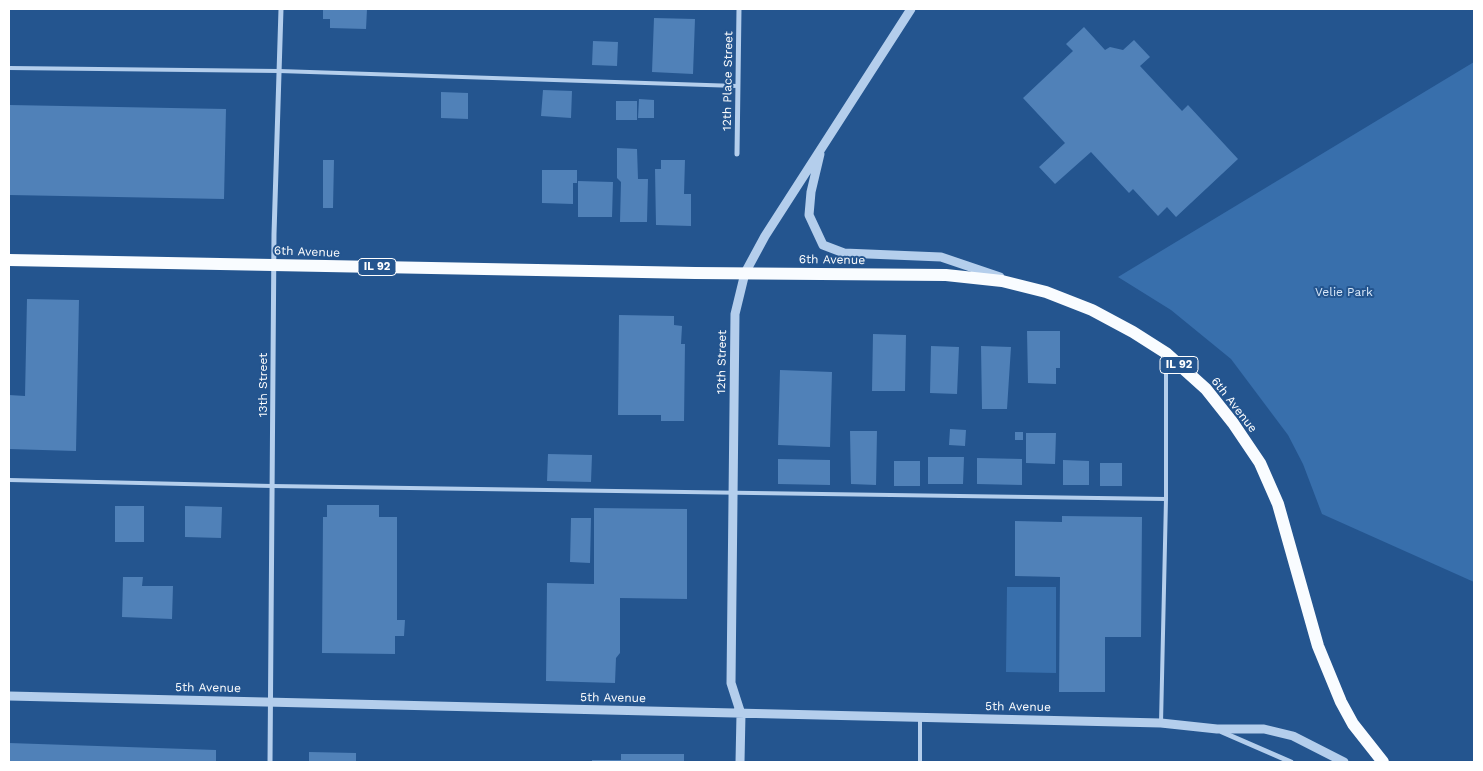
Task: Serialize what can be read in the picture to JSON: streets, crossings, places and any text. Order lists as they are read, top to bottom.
{
  "streets": {
    "main road": ["6th Avenue", "IL 92"],
    "street": [
      "12th Place Street",
      "12th Street",
      "13th Street",
      "5th Avenue"
    ]
  },
  "crossings": [
    ["6th Avenue", "12th Street"],
    ["6th Avenue", "13th Street"],
    ["12th Street", "5th Avenue"],
    ["13th Street", "5th Avenue"]
  ],
  "parks": ["Velie Park"]
}
